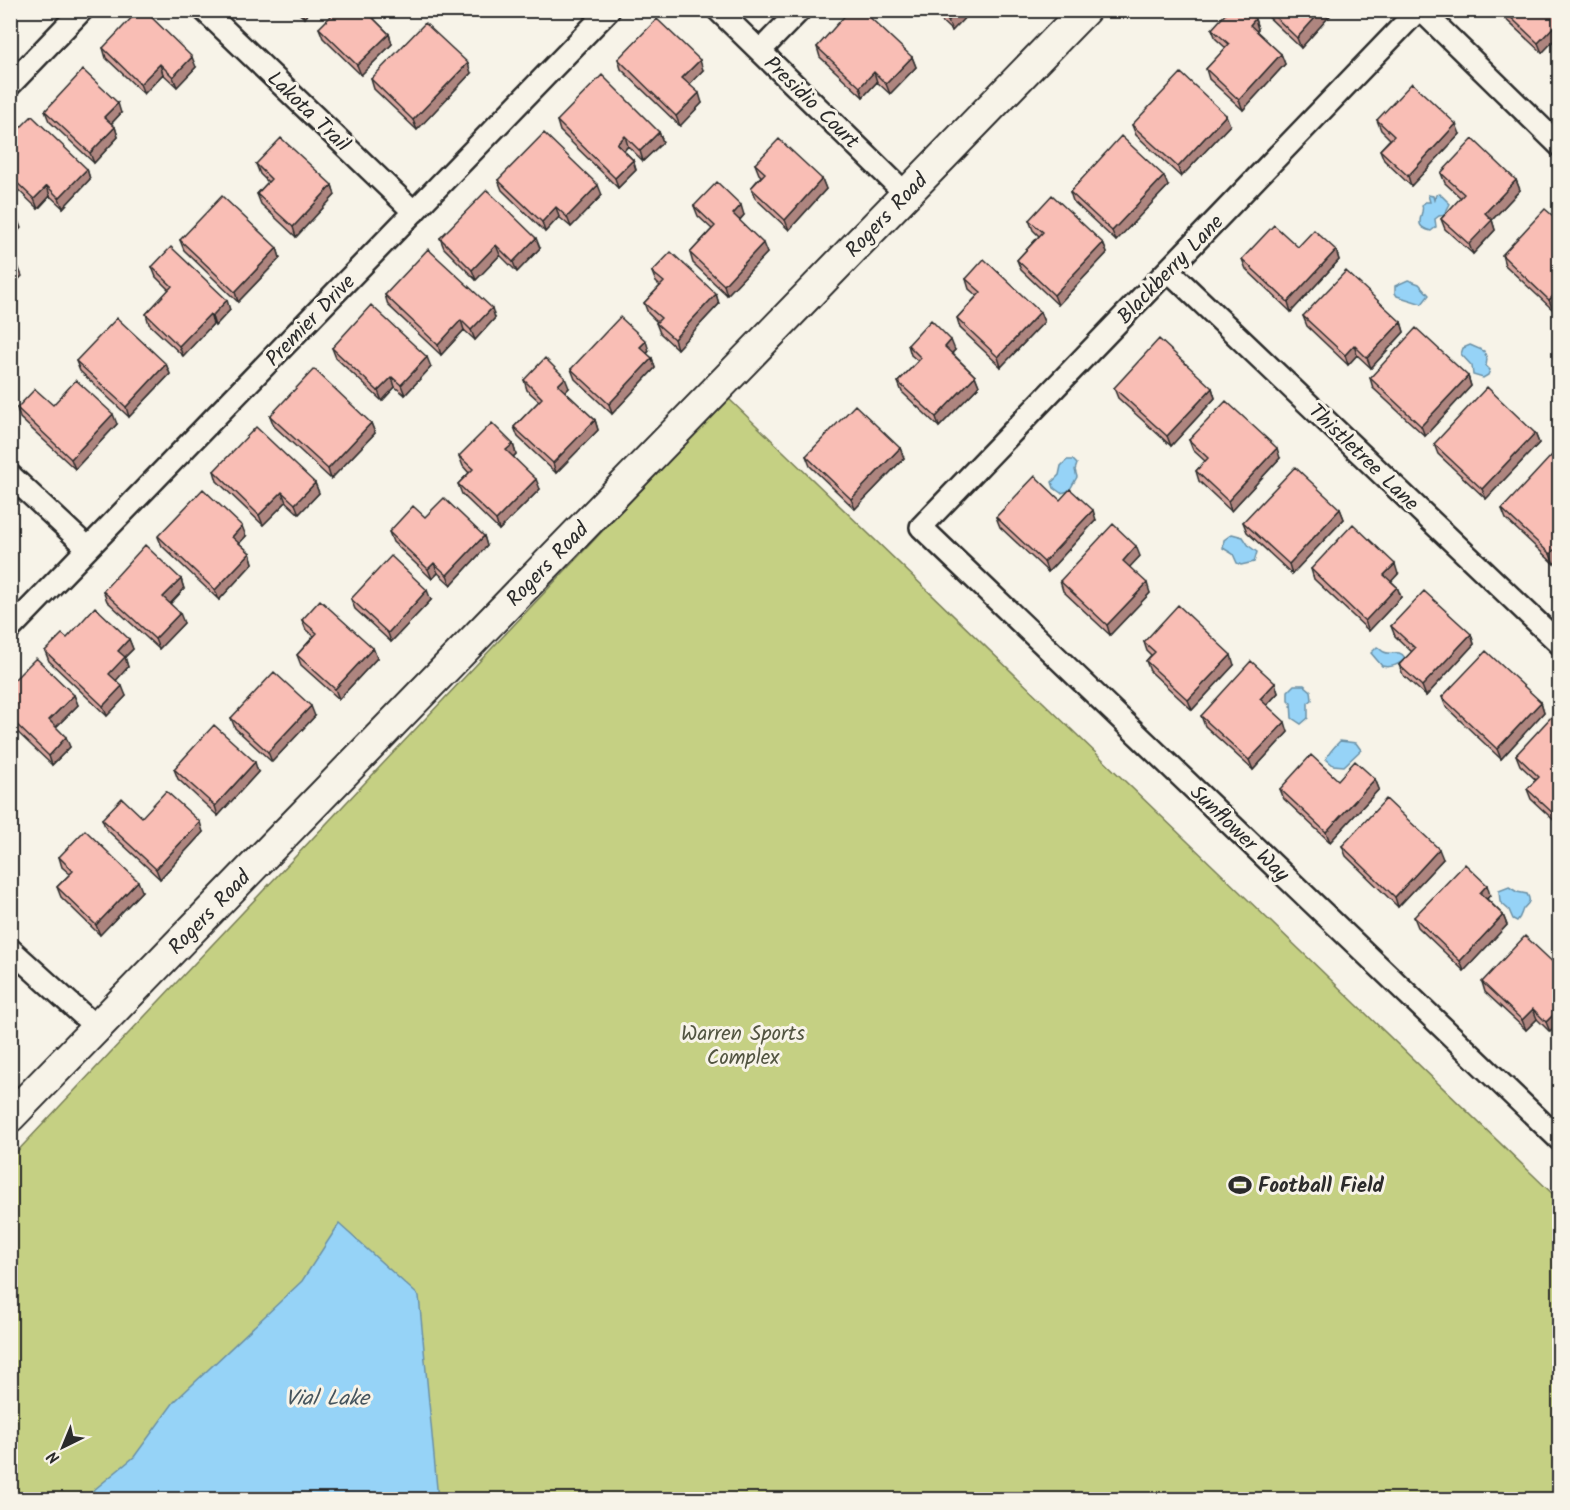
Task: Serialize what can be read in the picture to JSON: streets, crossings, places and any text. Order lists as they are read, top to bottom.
{
  "streets": {
    "street": [
      "Presidio Court",
      "Lakota Trail",
      "Rogers Road",
      "Blackberry Lane",
      "Premier Drive",
      "Thistletree Lane",
      "Sunflower Way"
    ]
  },
  "crossings": [
    ["Presidio Court", "Rogers Road"],
    ["Lakota Trail", "Premier Drive"],
    ["Blackberry Lane", "Thistletree Lane"],
    ["Blackberry Lane", "Sunflower Way"]
  ],
  "water": ["Vial Lake"],
  "parks": ["Warren Sports Complex"],
  "places": {
    "sports": ["Football Field"]
  },
  "north": "bottom left"
}
